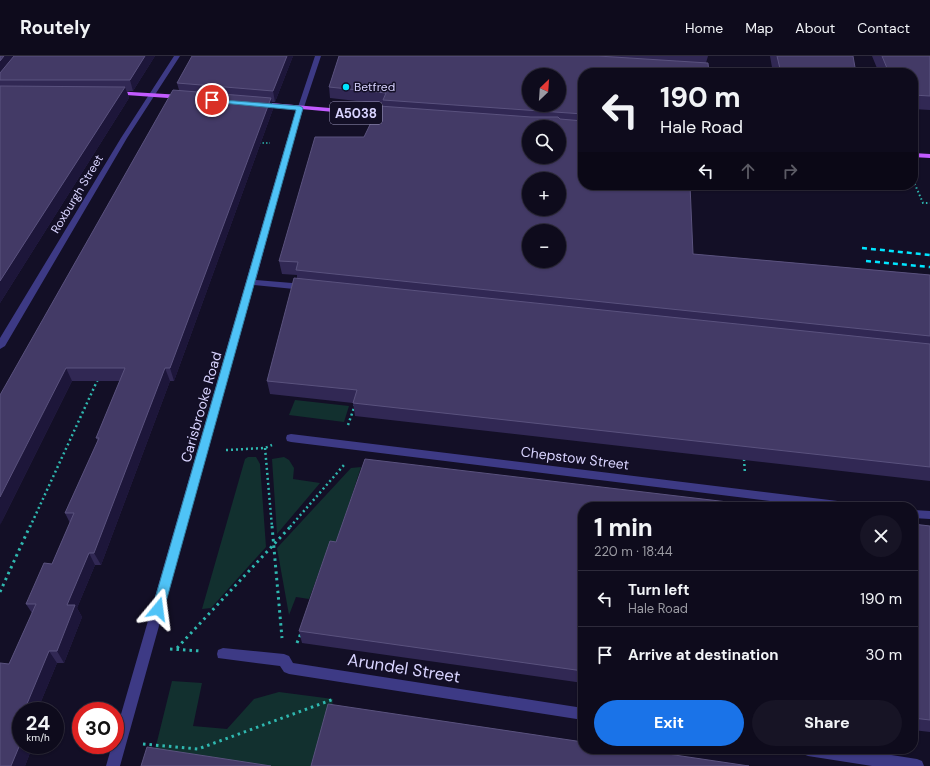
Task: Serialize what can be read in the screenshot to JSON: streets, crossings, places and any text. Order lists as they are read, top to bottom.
{
  "streets": {
    "main road": ["A5038"],
    "street": [
      "Roxburgh Street",
      "Carisbrooke Road",
      "Chepstow Street",
      "Arundel Street"
    ]
  },
  "crossings": [
    ["A5038", "Carisbrooke Road"]
  ],
  "places": ["Betfred"],
  "north": "top right",
  "page": {
    "header": "Routely",
    "nav": [
      "Home",
      "Map",
      "About",
      "Contact"
    ],
    "map_buttons": ["+", "−"],
    "turn": ["190 m", "Hale Road"],
    "heading": ["1 min", "220 m · 18:44"],
    "list": [
      {
        "name": "Turn left",
        "note": "Hale Road",
        "value": "190 m"
      },
      {
        "name": "Arrive at destination",
        "value": "30 m"
      }
    ],
    "buttons": ["Exit", "Share"],
    "speed": "24 km/h",
    "limit": "30"
  }
}
